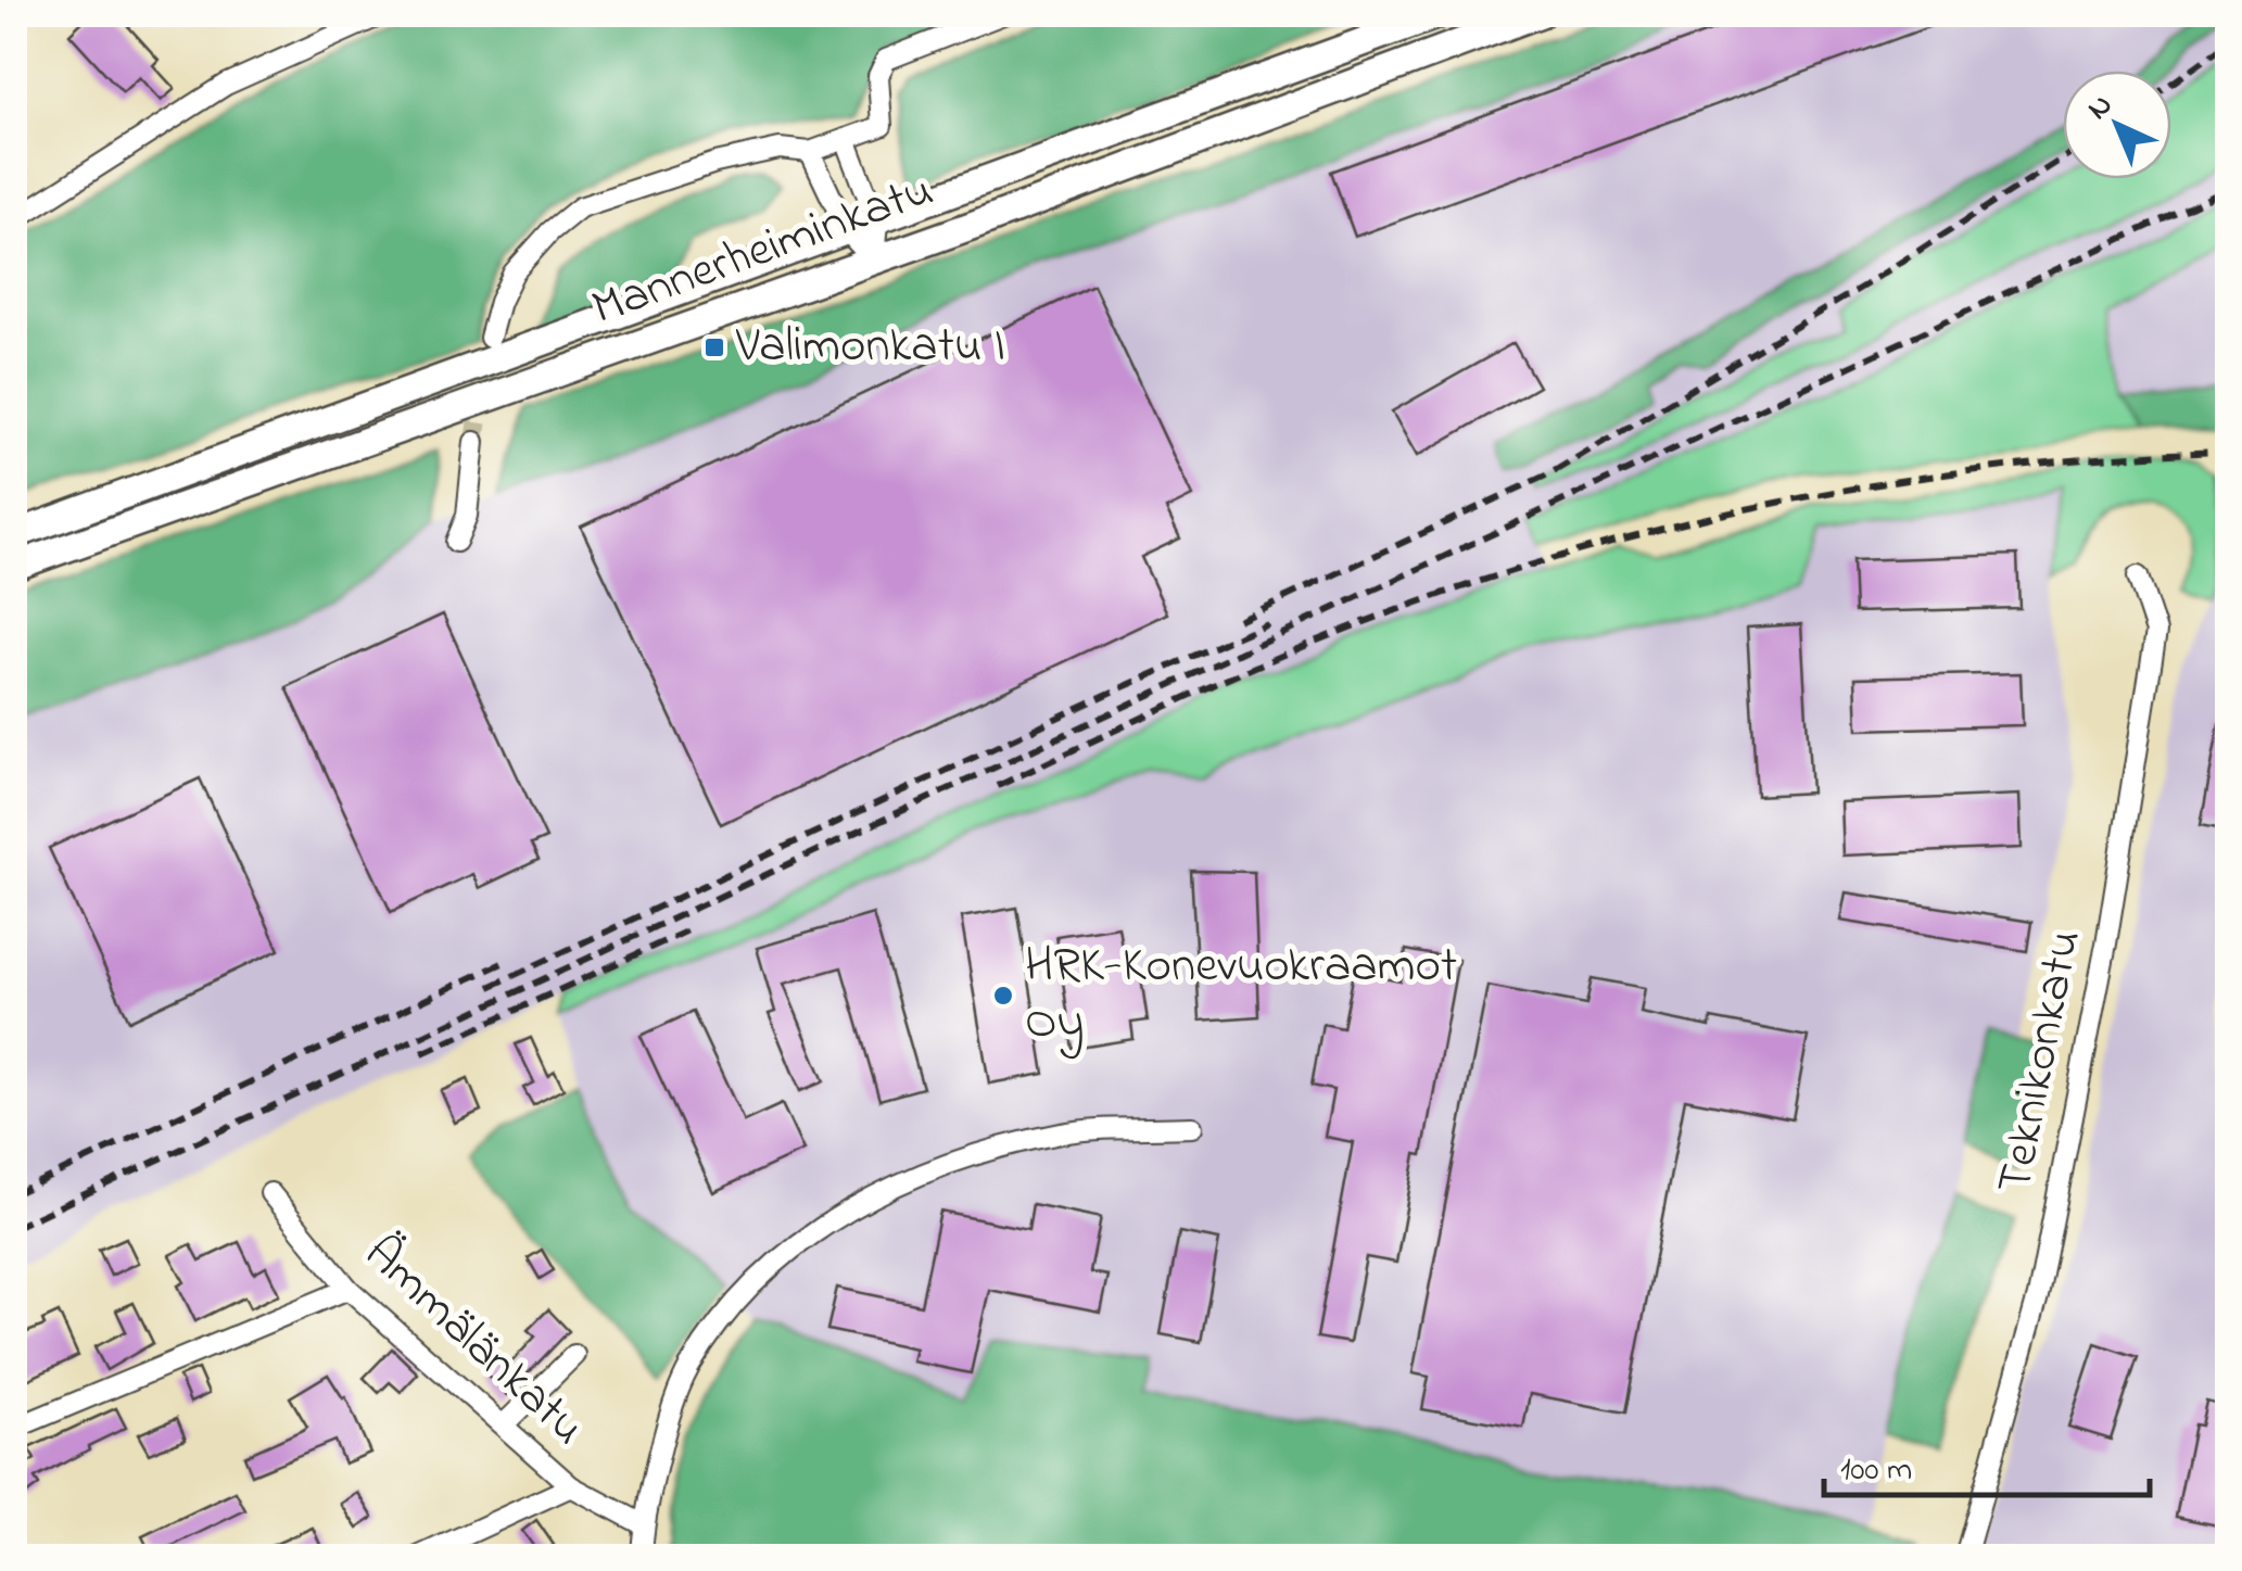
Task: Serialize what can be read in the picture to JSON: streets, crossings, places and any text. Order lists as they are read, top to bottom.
{
  "streets": {
    "main road": ["Mannerheiminkatu"],
    "street": ["Teknikonkatu", "Ämmälänkatu"]
  },
  "places": {
    "transit": ["Valimonkatu I"],
    "other": ["HRK-Konevuokraamot Oy"]
  },
  "scale_bar": "100 m",
  "north": "top left"
}
